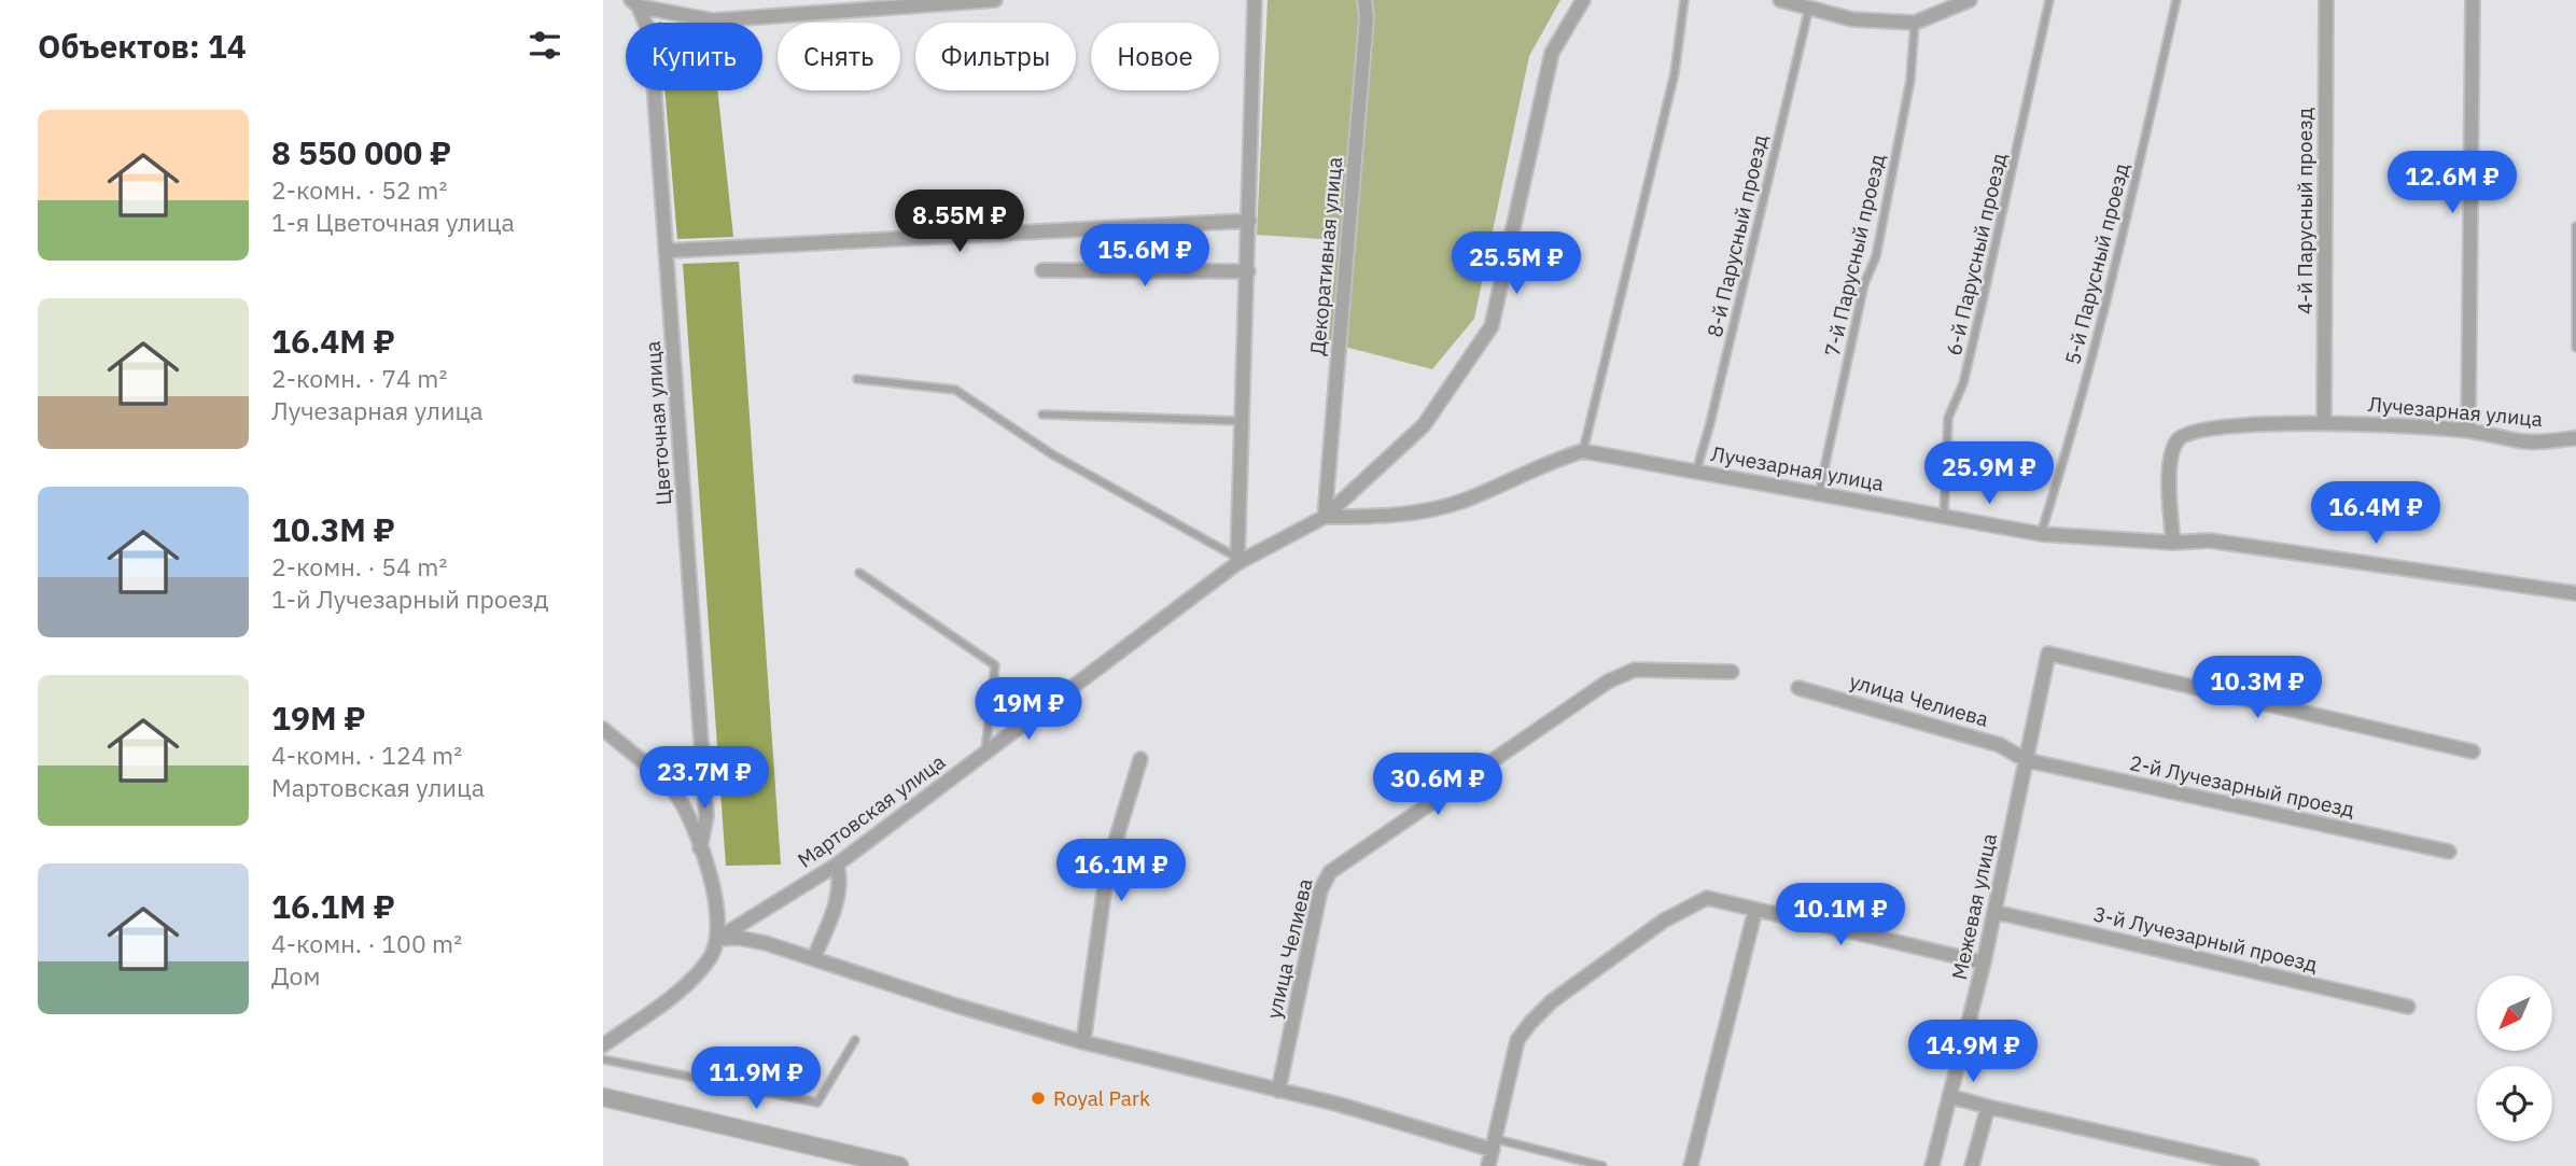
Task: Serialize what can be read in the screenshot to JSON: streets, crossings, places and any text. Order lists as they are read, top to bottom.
{
  "streets": {
    "street": [
      "4-й Парусный проезд",
      "Декоративная улица",
      "Лучезарная улица",
      "Цветочная улица",
      "улица Челиева",
      "2-й Лучезарный проезд",
      "Мартовская улица",
      "Межевая улица",
      "3-й Лучезарный проезд"
    ],
    "lane": [
      "8-й Парусный проезд",
      "6-й Парусный проезд",
      "7-й Парусный проезд",
      "5-й Парусный проезд"
    ]
  },
  "crossings": [
    ["4-й Парусный проезд", "Лучезарная улица"],
    ["8-й Парусный проезд", "Лучезарная улица"],
    ["6-й Парусный проезд", "Лучезарная улица"],
    ["7-й Парусный проезд", "Лучезарная улица"],
    ["Декоративная улица", "Лучезарная улица"],
    ["Декоративная улица", "Мартовская улица"],
    ["5-й Парусный проезд", "Лучезарная улица"],
    ["Лучезарная улица", "Мартовская улица"],
    ["улица Челиева", "2-й Лучезарный проезд"],
    ["улица Челиева", "Межевая улица"],
    ["2-й Лучезарный проезд", "Межевая улица"],
    ["Межевая улица", "3-й Лучезарный проезд"]
  ],
  "places": ["Royal Park"],
  "north": "bottom left",
  "page": {
    "heading": "Объектов: 14",
    "chip": [
      "Купить",
      "Снять",
      "Фильтры",
      "Новое"
    ],
    "list": [
      {
        "name": "8 550 000 ₽",
        "note": "2-комн. · 52 m² · 1-я Цветочная улица"
      },
      {
        "name": "16.4M ₽",
        "note": "2-комн. · 74 m² · Лучезарная улица"
      },
      {
        "name": "10.3M ₽",
        "note": "2-комн. · 54 m² · 1-й Лучезарный проезд"
      },
      {
        "name": "19M ₽",
        "note": "4-комн. · 124 m² · Мартовская улица"
      },
      {
        "name": "16.1M ₽",
        "note": "4-комн. · 100 m² · Дом"
      }
    ],
    "price": [
      "12.6M ₽",
      "8.55M ₽",
      "15.6M ₽",
      "25.5M ₽",
      "25.9M ₽",
      "16.4M ₽",
      "10.3M ₽",
      "19M ₽",
      "23.7M ₽",
      "30.6M ₽",
      "16.1M ₽",
      "10.1M ₽",
      "14.9M ₽",
      "11.9M ₽"
    ]
  }
}
